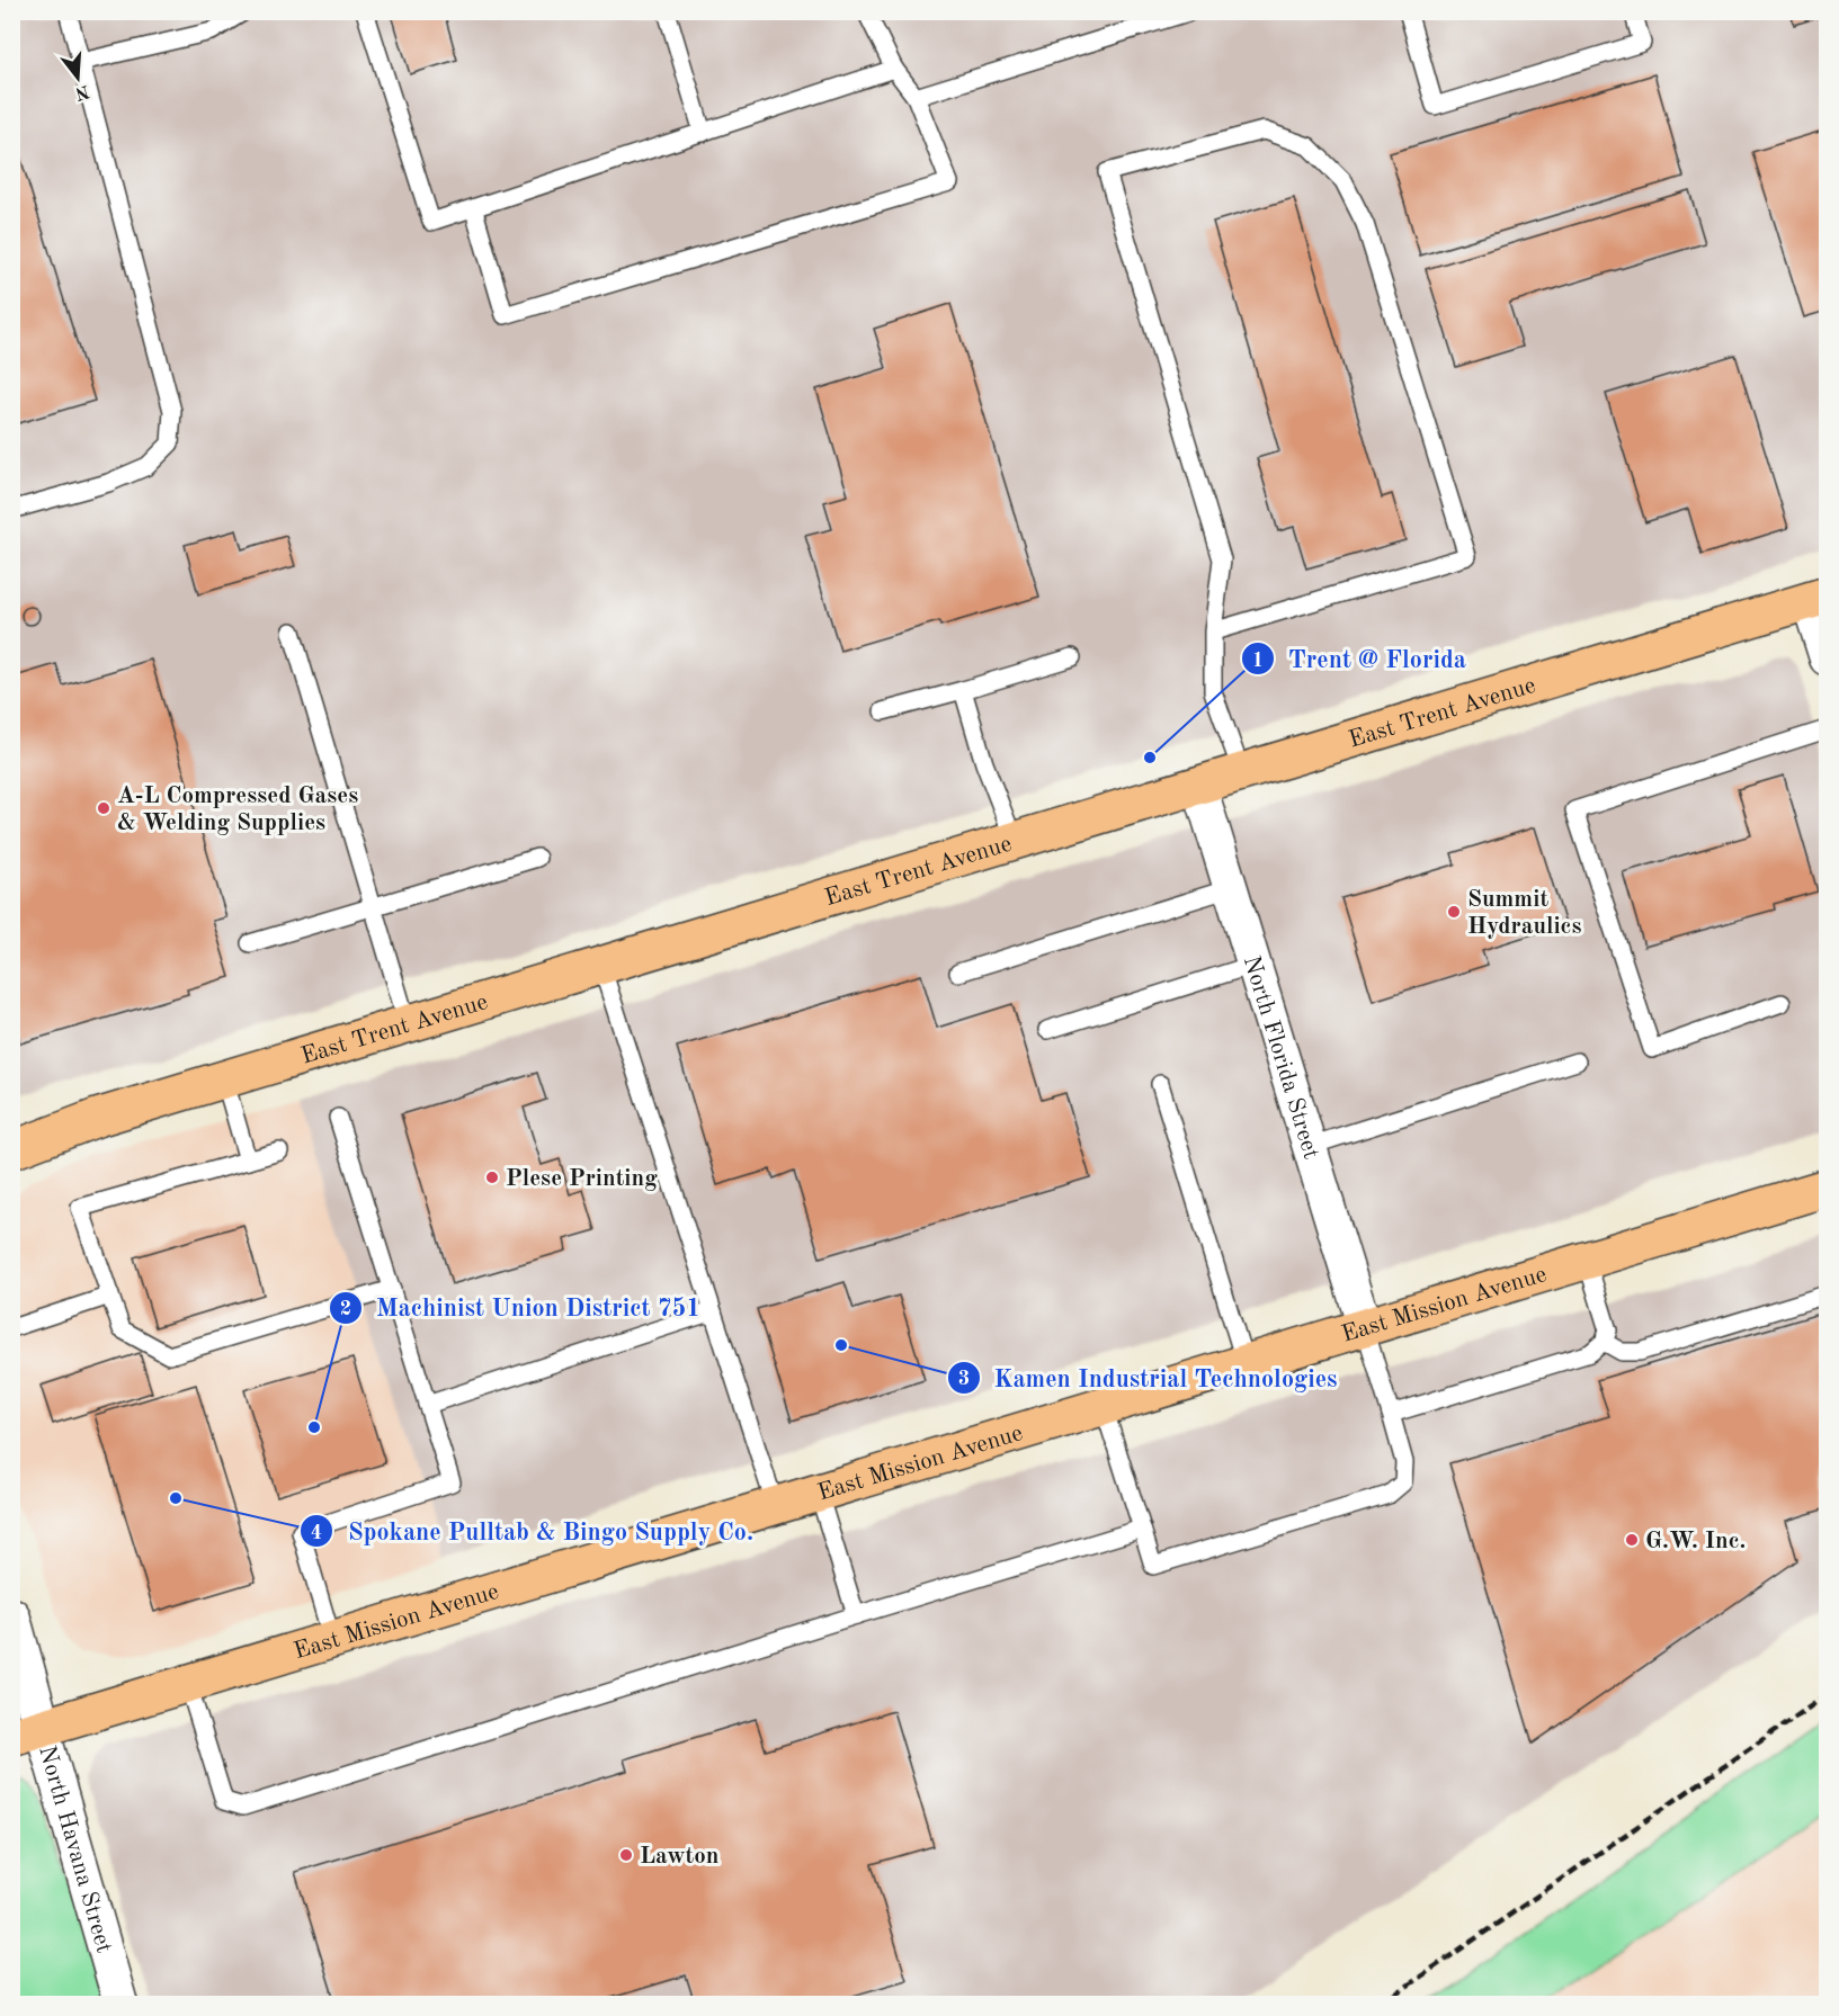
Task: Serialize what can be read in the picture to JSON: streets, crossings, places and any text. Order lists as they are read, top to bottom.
{
  "streets": {
    "main road": ["East Trent Avenue", "East Mission Avenue"],
    "street": ["North Florida Street", "North Havana Street"]
  },
  "crossings": [
    ["East Trent Avenue", "North Florida Street"],
    ["North Florida Street", "East Mission Avenue"],
    ["East Mission Avenue", "North Havana Street"]
  ],
  "places": [
    "Trent @ Florida",
    "A-L Compressed Gases & Welding Supplies",
    "Summit Hydraulics",
    "Plese Printing",
    "Kamen Industrial Technologies",
    "Machinist Union District 751",
    "Spokane Pulltab & Bingo Supply Co.",
    "G.W. Inc.",
    "Lawton"
  ],
  "north": "bottom"
}
